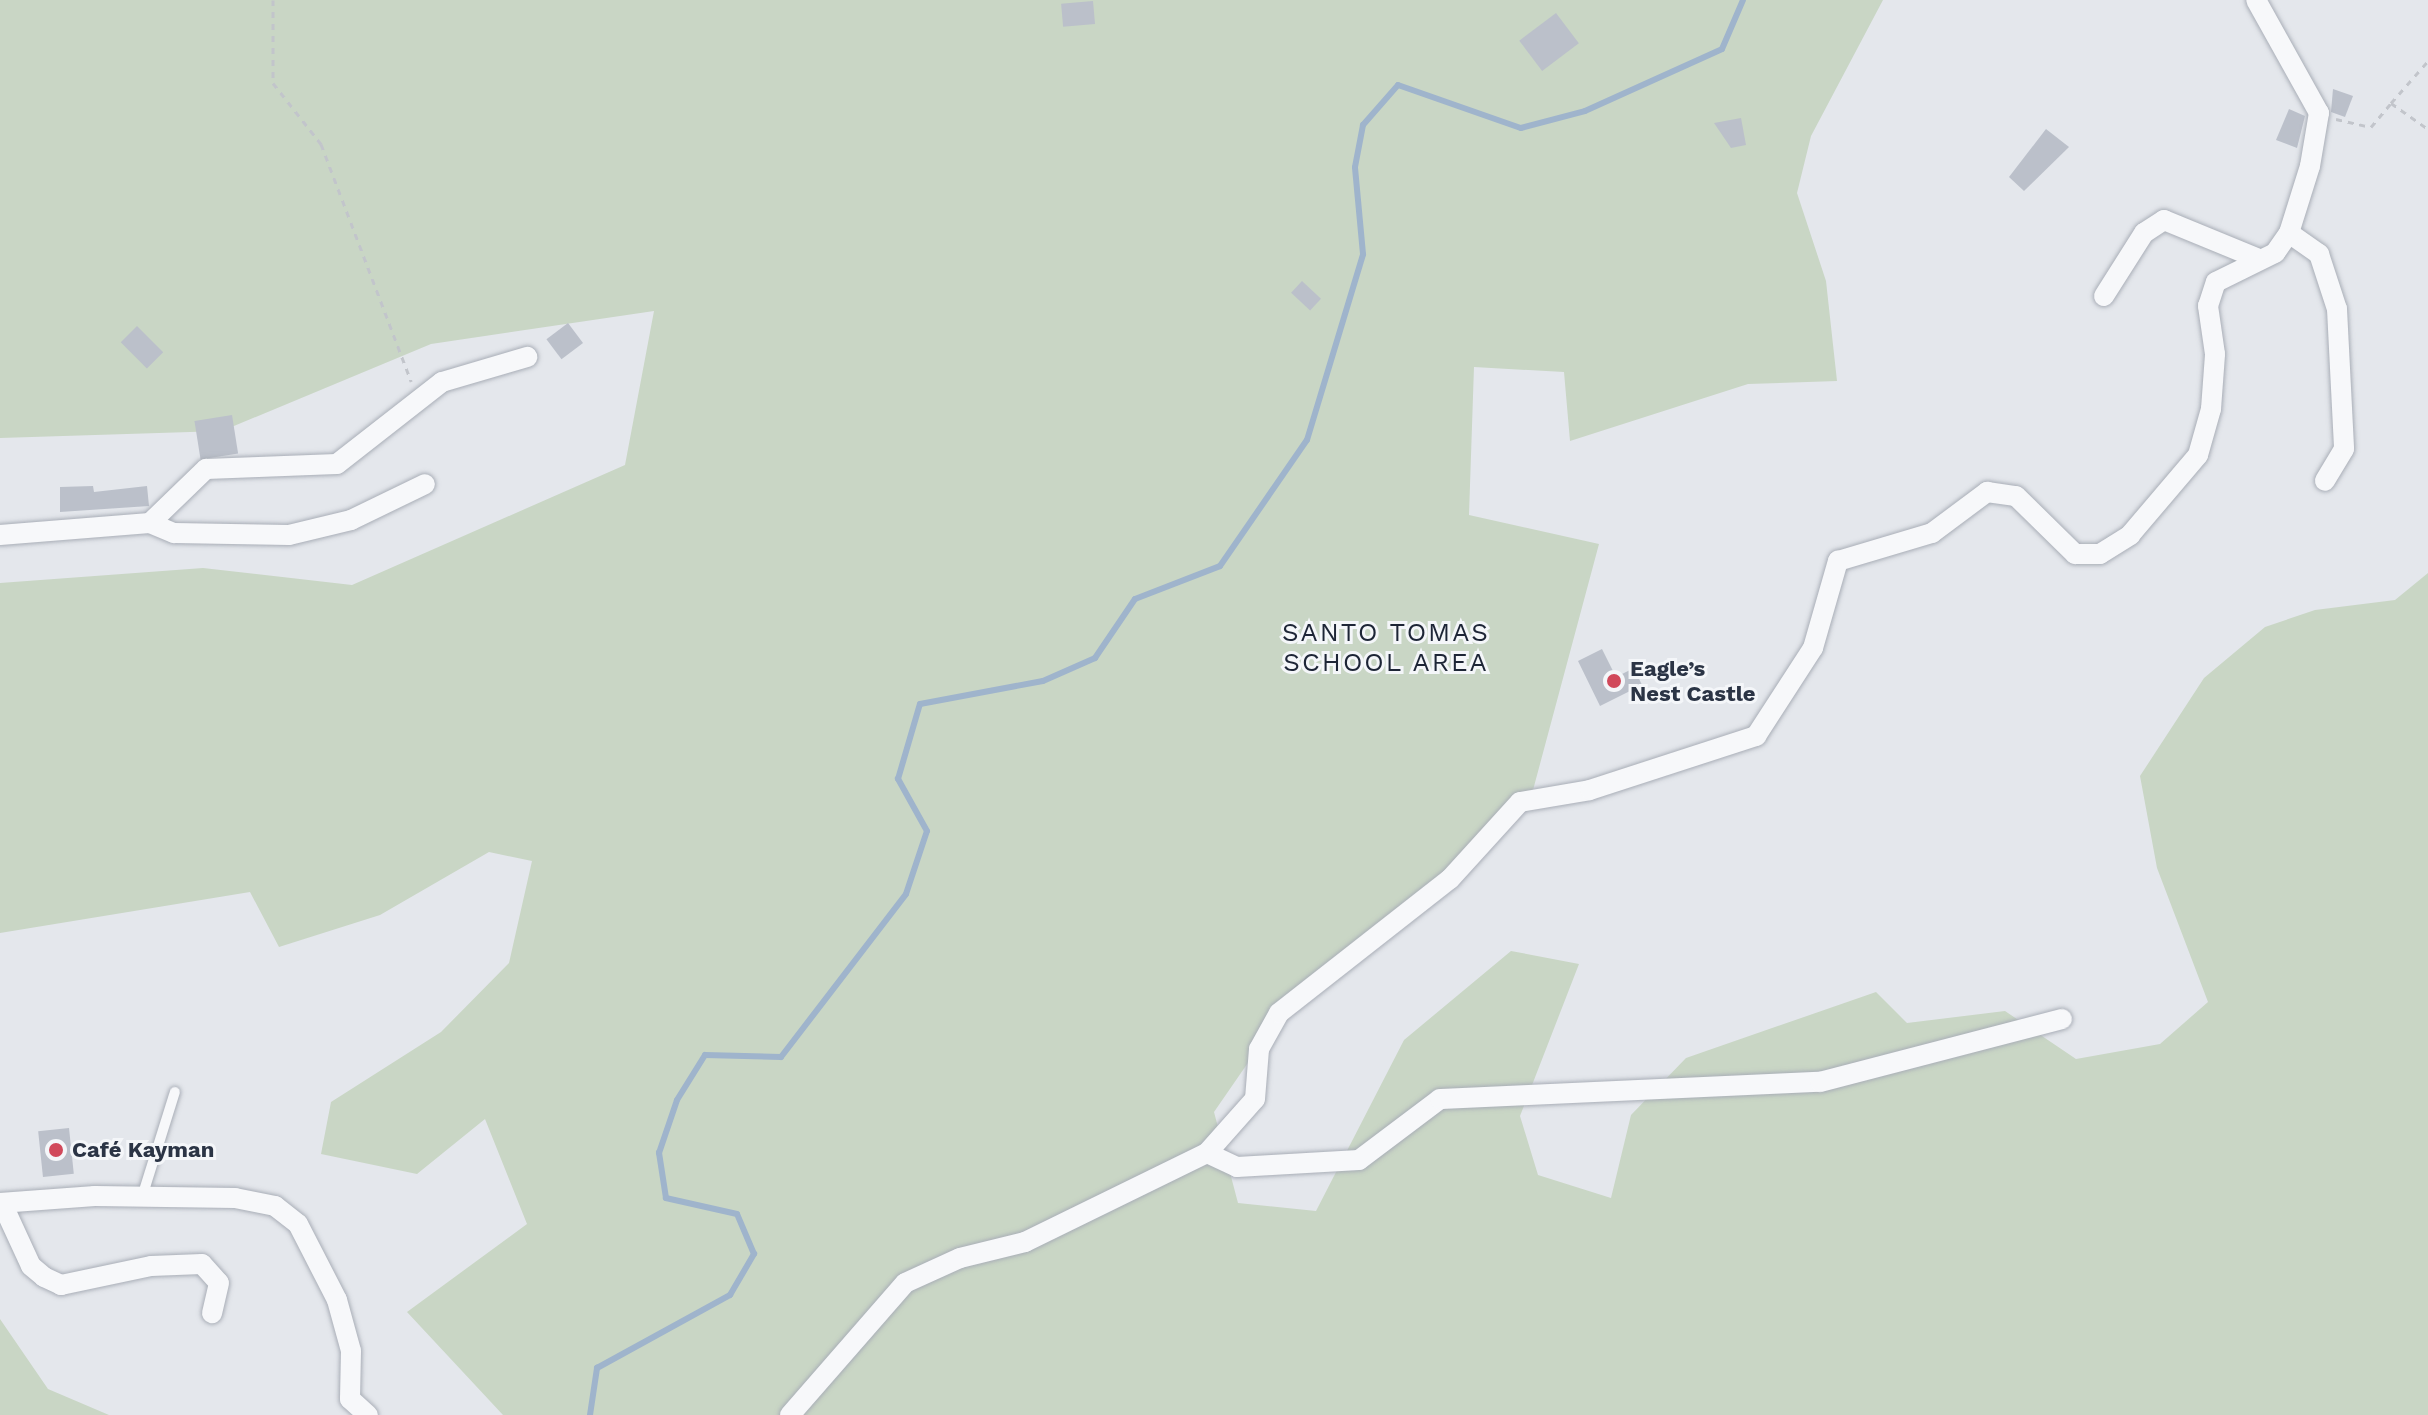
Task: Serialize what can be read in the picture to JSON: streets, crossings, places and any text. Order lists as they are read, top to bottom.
{
  "districts": ["SANTO TOMAS SCHOOL AREA"],
  "places": ["Eagle’s Nest Castle", "Café Kayman"]
}
